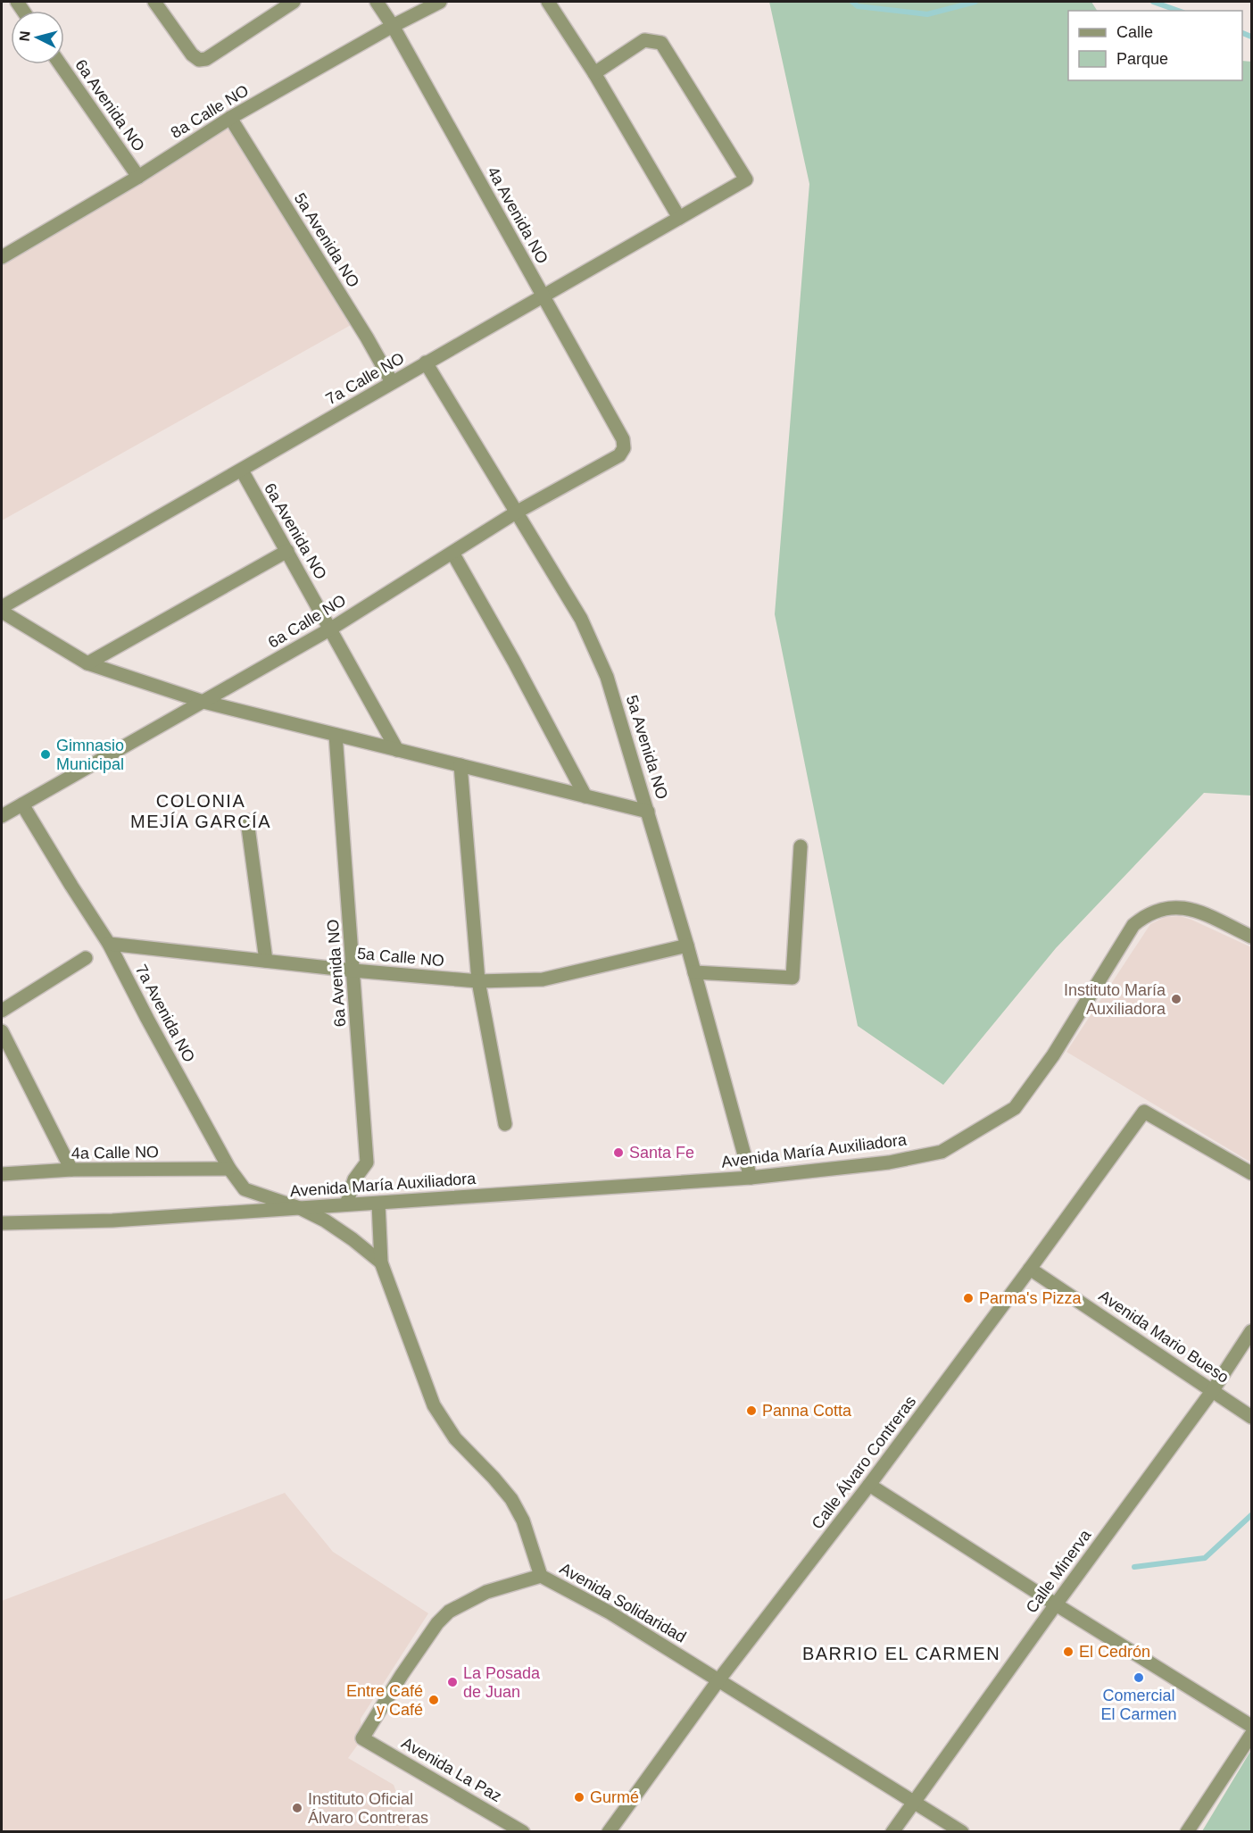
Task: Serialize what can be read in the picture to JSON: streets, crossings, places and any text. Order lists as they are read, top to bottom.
{
  "streets": {
    "street": [
      "6a Avenida NO",
      "8a Calle NO",
      "4a Avenida NO",
      "5a Avenida NO",
      "7a Calle NO",
      "6a Calle NO",
      "5a Calle NO",
      "7a Avenida NO",
      "Avenida María Auxiliadora",
      "4a Calle NO",
      "Avenida Mario Bueso",
      "Calle Álvaro Contreras",
      "Calle Minerva",
      "Avenida Solidaridad",
      "Avenida La Paz"
    ]
  },
  "crossings": [
    ["6a Avenida NO", "8a Calle NO"],
    ["6a Avenida NO", "7a Calle NO"],
    ["6a Avenida NO", "6a Calle NO"],
    ["6a Avenida NO", "5a Calle NO"],
    ["6a Avenida NO", "Avenida María Auxiliadora"],
    ["8a Calle NO", "4a Avenida NO"],
    ["8a Calle NO", "5a Avenida NO"],
    ["4a Avenida NO", "7a Calle NO"],
    ["4a Avenida NO", "6a Calle NO"],
    ["5a Avenida NO", "7a Calle NO"],
    ["5a Avenida NO", "6a Calle NO"],
    ["5a Avenida NO", "5a Calle NO"],
    ["5a Avenida NO", "Avenida María Auxiliadora"],
    ["6a Calle NO", "7a Avenida NO"],
    ["5a Calle NO", "7a Avenida NO"],
    ["7a Avenida NO", "Avenida María Auxiliadora"],
    ["7a Avenida NO", "4a Calle NO"],
    ["Avenida María Auxiliadora", "Avenida Solidaridad"],
    ["Avenida Mario Bueso", "Calle Álvaro Contreras"],
    ["Avenida Mario Bueso", "Calle Minerva"],
    ["Calle Álvaro Contreras", "Avenida Solidaridad"],
    ["Calle Minerva", "Avenida Solidaridad"],
    ["Avenida Solidaridad", "Avenida La Paz"]
  ],
  "districts": ["COLONIA MEJÍA GARCÍA", "BARRIO EL CARMEN"],
  "places": [
    "Gimnasio Municipal",
    "Instituto María Auxiliadora",
    "Santa Fe",
    "Parma's Pizza",
    "Panna Cotta",
    "El Cedrón",
    "Comercial El Carmen",
    "La Posada de Juan",
    "Entre Café y Café",
    "Gurmé",
    "Instituto Oficial Álvaro Contreras"
  ],
  "legend": ["Calle", "Parque"],
  "north": "left"
}
